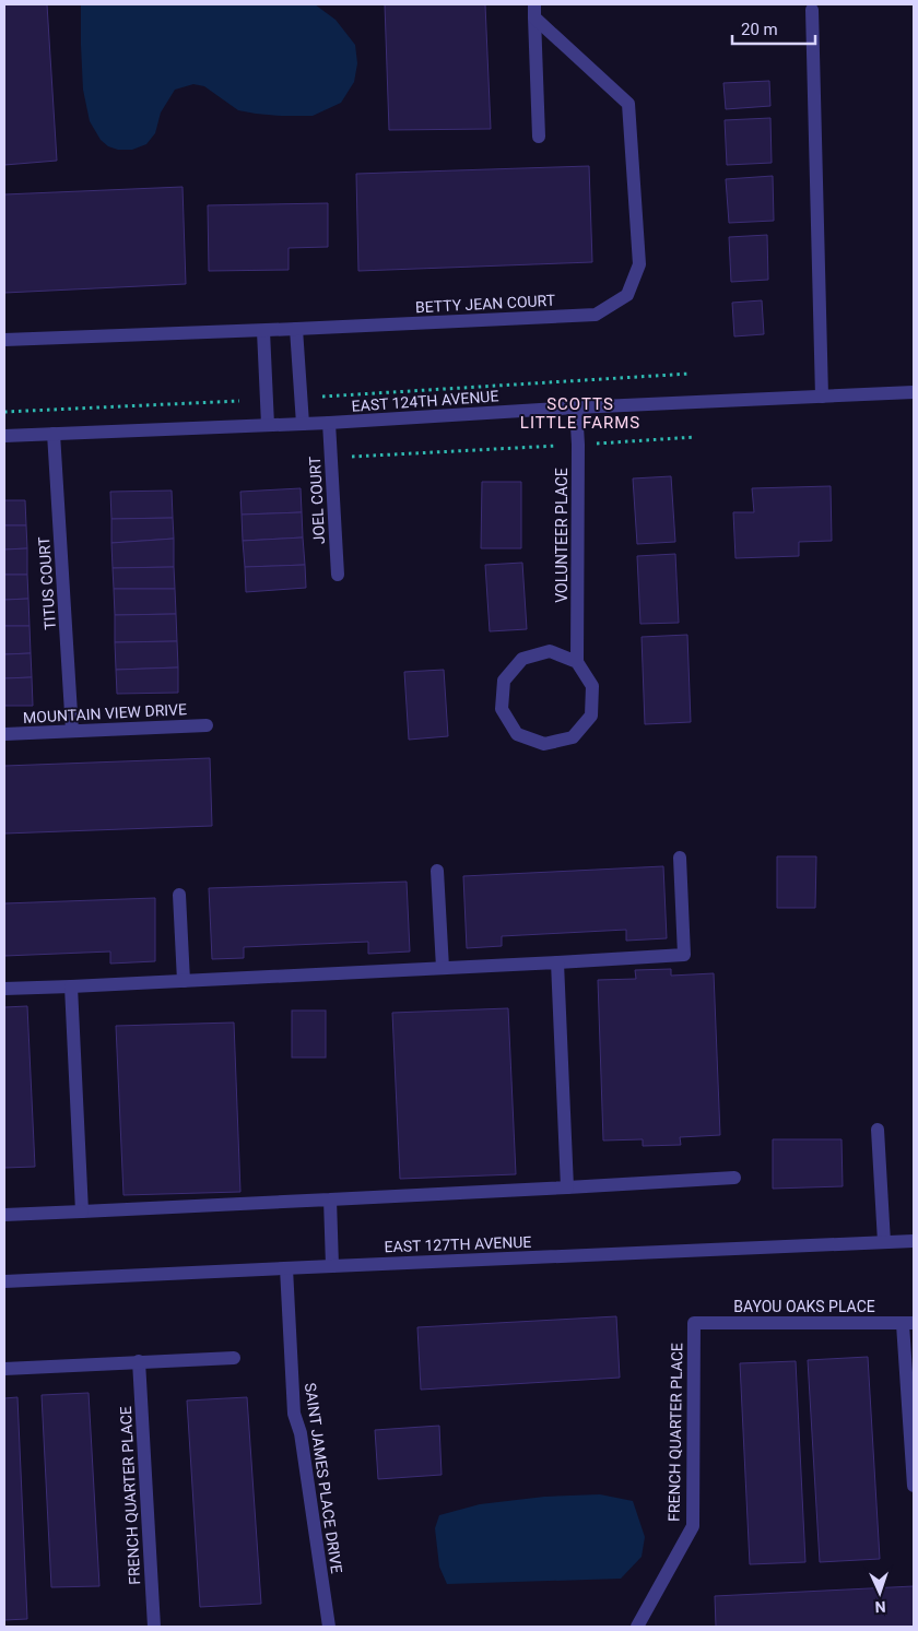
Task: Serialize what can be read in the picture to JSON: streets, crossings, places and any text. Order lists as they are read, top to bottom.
{
  "streets": {
    "street": [
      "BETTY JEAN COURT",
      "EAST 124TH AVENUE",
      "JOEL COURT",
      "VOLUNTEER PLACE",
      "TITUS COURT",
      "MOUNTAIN VIEW DRIVE",
      "EAST 127TH AVENUE",
      "BAYOU OAKS PLACE",
      "FRENCH QUARTER PLACE",
      "SAINT JAMES PLACE DRIVE"
    ]
  },
  "crossings": [
    ["EAST 124TH AVENUE", "JOEL COURT"],
    ["EAST 124TH AVENUE", "VOLUNTEER PLACE"],
    ["EAST 124TH AVENUE", "TITUS COURT"],
    ["TITUS COURT", "MOUNTAIN VIEW DRIVE"],
    ["EAST 127TH AVENUE", "SAINT JAMES PLACE DRIVE"],
    ["BAYOU OAKS PLACE", "FRENCH QUARTER PLACE"]
  ],
  "districts": ["SCOTTS LITTLE FARMS"],
  "scale_bar": "20 m",
  "north": "bottom"
}
